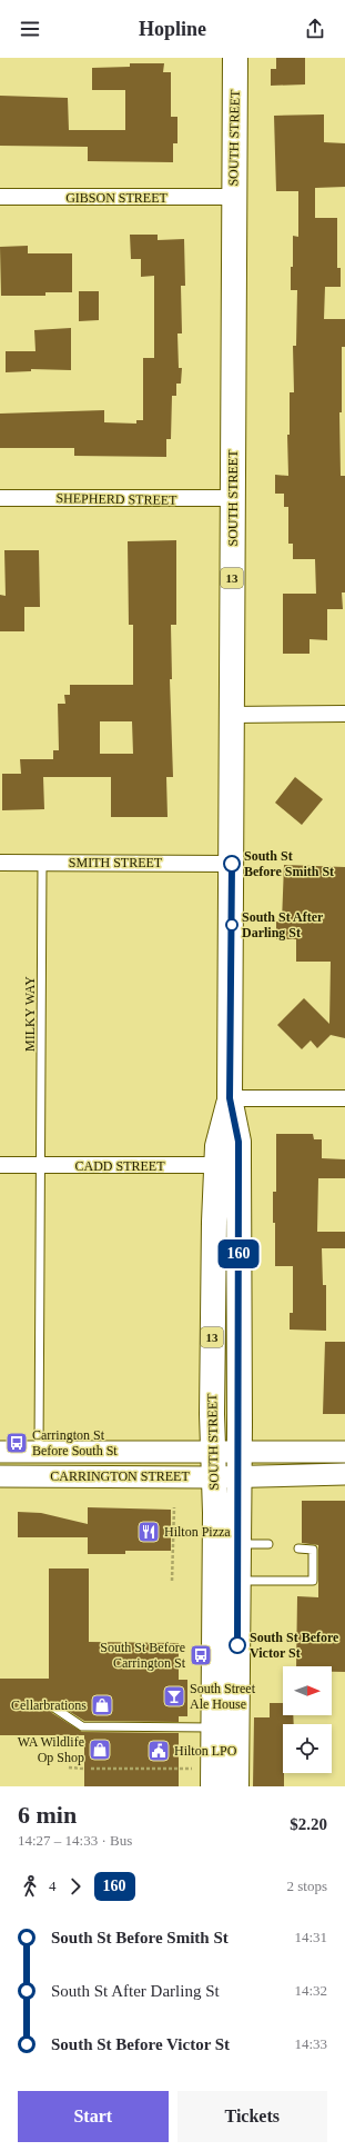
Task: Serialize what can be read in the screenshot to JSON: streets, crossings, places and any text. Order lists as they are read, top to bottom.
{
  "streets": {
    "main road": ["SOUTH STREET", "13", "CARRINGTON STREET"],
    "street": [
      "GIBSON STREET",
      "SHEPHERD STREET",
      "SMITH STREET",
      "CADD STREET"
    ],
    "lane": ["MILKY WAY"]
  },
  "crossings": [
    ["SOUTH STREET", "GIBSON STREET"],
    ["SOUTH STREET", "SHEPHERD STREET"],
    ["SOUTH STREET", "SMITH STREET"],
    ["SOUTH STREET", "CADD STREET"],
    ["SOUTH STREET", "CARRINGTON STREET"],
    ["SMITH STREET", "MILKY WAY"],
    ["MILKY WAY", "CADD STREET"],
    ["MILKY WAY", "CARRINGTON STREET"]
  ],
  "places": {
    "other": ["South St Before Smith St", "South St After Darling St", "South St Before Victor St"],
    "bus stop": ["Carrington St Before South St", "South St Before Carrington St"],
    "restaurant": ["Hilton Pizza"],
    "bar": ["South Street Ale House"],
    "shop": ["Cellarbrations", "WA Wildlife Op Shop"],
    "public building": ["Hilton LPO"]
  },
  "lines": ["bus line 160"],
  "north": "right",
  "page": {
    "header": "Hopline",
    "on_map": "160",
    "heading": ["6 min", "14:27 – 14:33 · Bus", "$2.20"],
    "legs": ["4", "160", "2 stops"],
    "list": [
      {
        "name": "South St Before Smith St",
        "value": "14:31"
      },
      {
        "name": "South St After Darling St",
        "value": "14:32"
      },
      {
        "name": "South St Before Victor St",
        "value": "14:33"
      }
    ],
    "buttons": ["Start", "Tickets"]
  }
}
